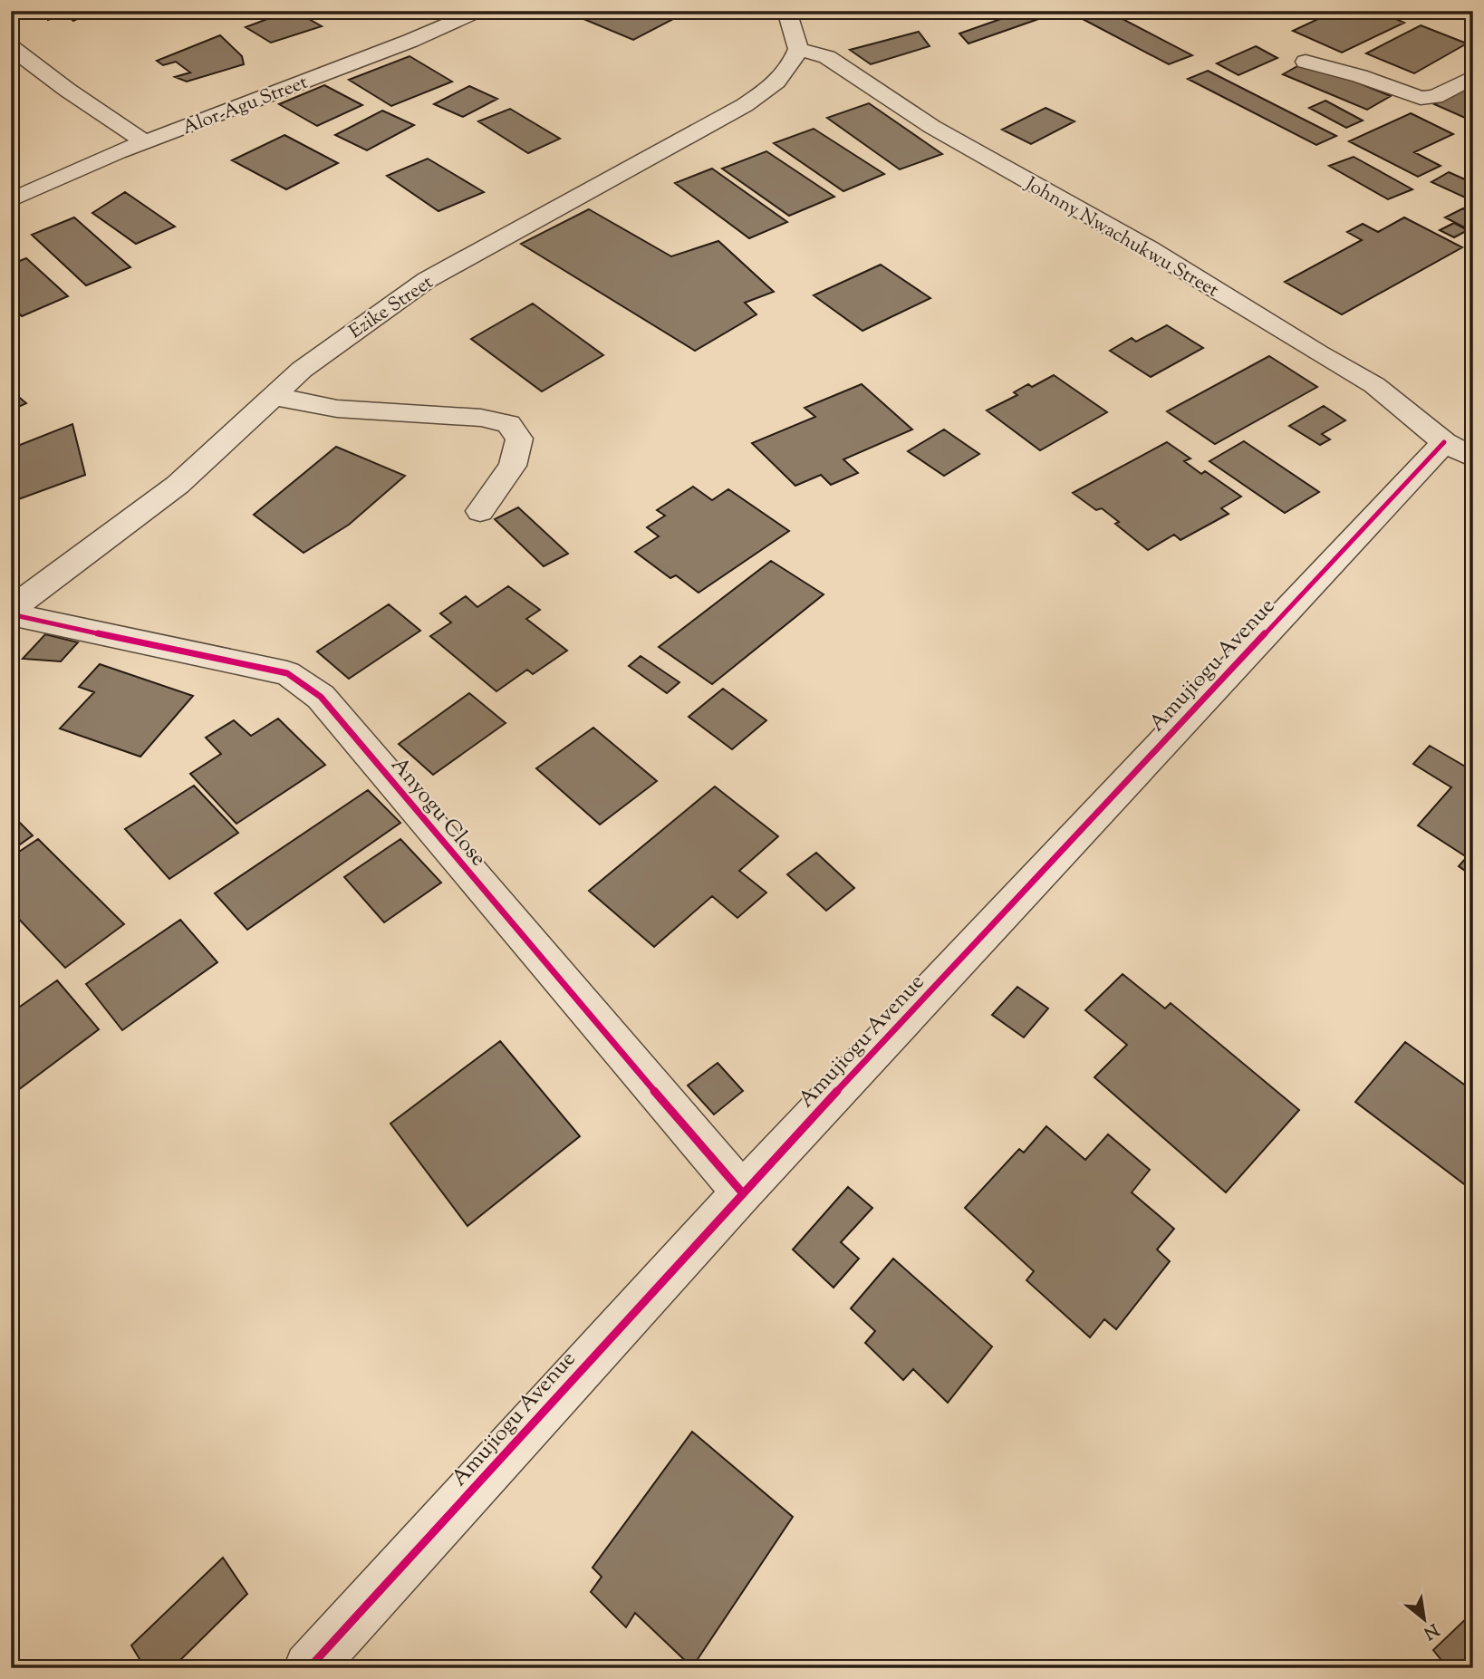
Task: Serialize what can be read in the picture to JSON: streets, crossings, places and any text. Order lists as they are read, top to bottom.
{
  "streets": {
    "street": [
      "Alor-Agu Street",
      "Johnny Nwachukwu Street",
      "Ezike Street",
      "Amujiogu Avenue",
      "Anyogu Close"
    ]
  },
  "crossings": [
    ["Johnny Nwachukwu Street", "Ezike Street"],
    ["Johnny Nwachukwu Street", "Amujiogu Avenue"],
    ["Ezike Street", "Anyogu Close"],
    ["Amujiogu Avenue", "Anyogu Close"]
  ],
  "north": "bottom right"
}
